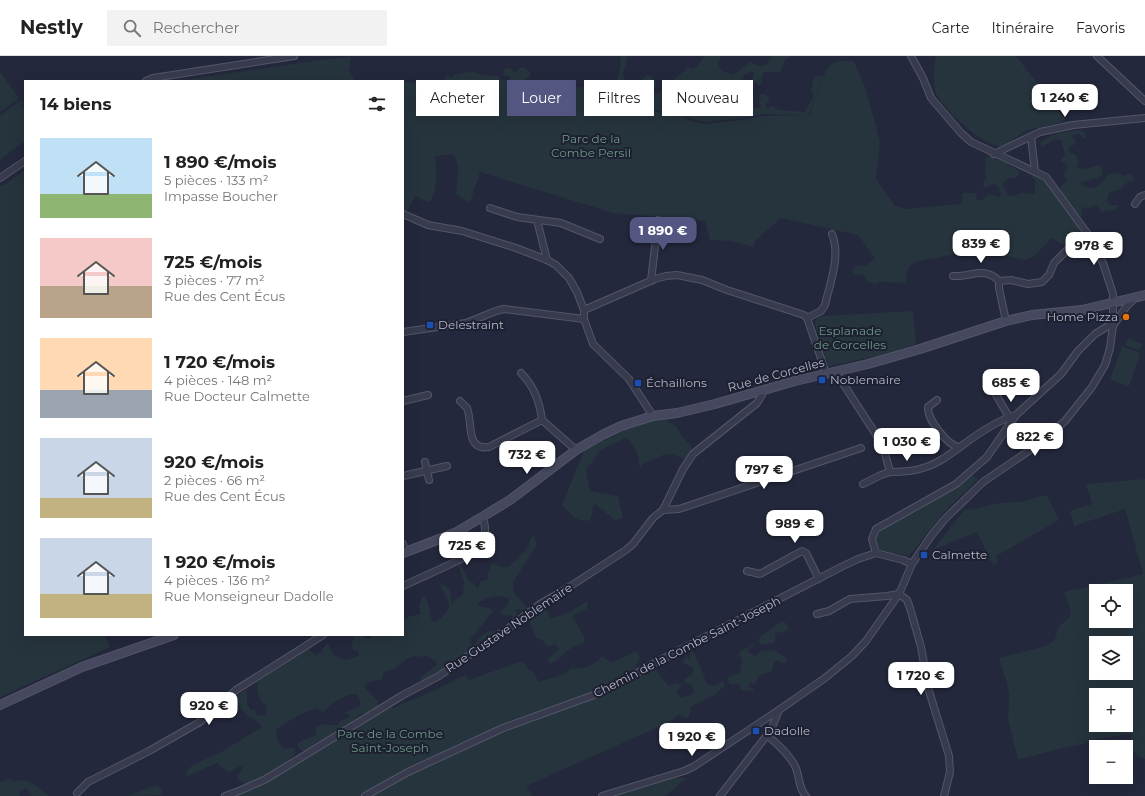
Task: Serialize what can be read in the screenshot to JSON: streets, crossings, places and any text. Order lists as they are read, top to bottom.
{
  "streets": {
    "main road": ["Rue de Corcelles"],
    "street": ["Rue Gustave Noblemaire", "Chemin de la Combe Saint-Joseph"]
  },
  "crossings": [
    ["Rue de Corcelles", "Rue Gustave Noblemaire"]
  ],
  "parks": ["Parc de la Combe Persil", "Esplanade de Corcelles", "Parc de la Combe Saint-Joseph"],
  "places": {
    "other": ["Home Pizza"],
    "transit": [
      "Delestraint",
      "Noblemaire",
      "Échaillons",
      "Calmette",
      "Dadolle"
    ]
  },
  "page": {
    "header": "Nestly",
    "search": "Rechercher",
    "nav": ["Carte", "Itinéraire", "Favoris"],
    "chip": [
      "Acheter",
      "Louer",
      "Filtres",
      "Nouveau"
    ],
    "heading": "14 biens",
    "price": [
      "1 240 €",
      "1 890 €",
      "839 €",
      "978 €",
      "685 €",
      "822 €",
      "1 030 €",
      "732 €",
      "797 €",
      "989 €",
      "725 €",
      "1 720 €",
      "920 €",
      "1 920 €"
    ],
    "list": [
      {
        "name": "1 890 €/mois",
        "note": "5 pièces · 133 m² · Impasse Boucher"
      },
      {
        "name": "725 €/mois",
        "note": "3 pièces · 77 m² · Rue des Cent Écus"
      },
      {
        "name": "1 720 €/mois",
        "note": "4 pièces · 148 m² · Rue Docteur Calmette"
      },
      {
        "name": "920 €/mois",
        "note": "2 pièces · 66 m² · Rue des Cent Écus"
      },
      {
        "name": "1 920 €/mois",
        "note": "4 pièces · 136 m² · Rue Monseigneur Dadolle"
      }
    ],
    "map_buttons": ["+", "−"]
  }
}
